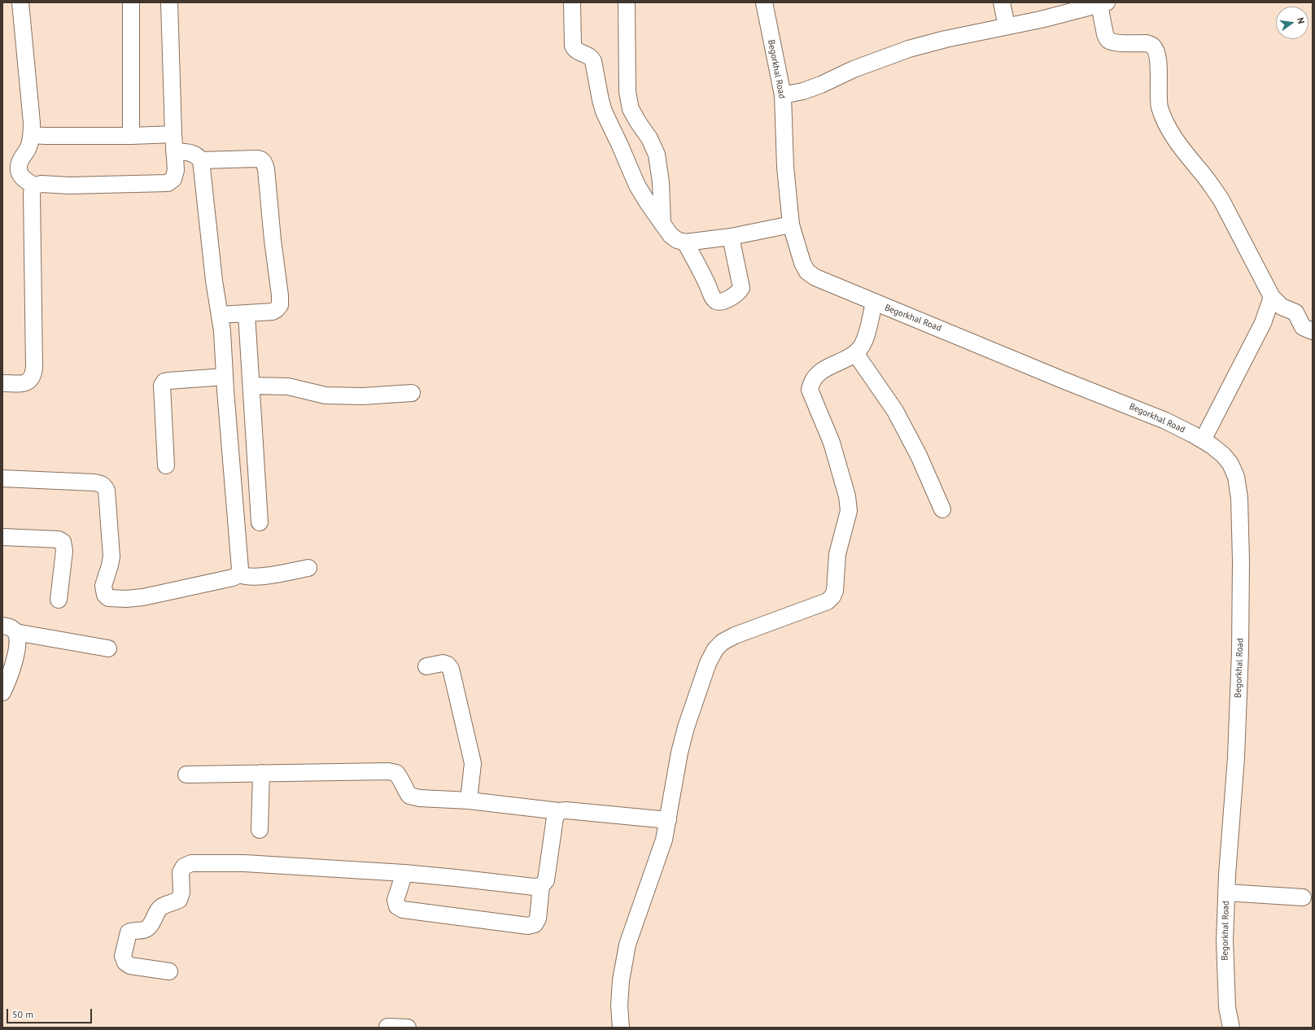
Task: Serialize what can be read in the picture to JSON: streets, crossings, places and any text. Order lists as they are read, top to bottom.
{
  "streets": {
    "street": ["Begorkhal Road"]
  },
  "scale_bar": "50 m",
  "north": "right"
}
